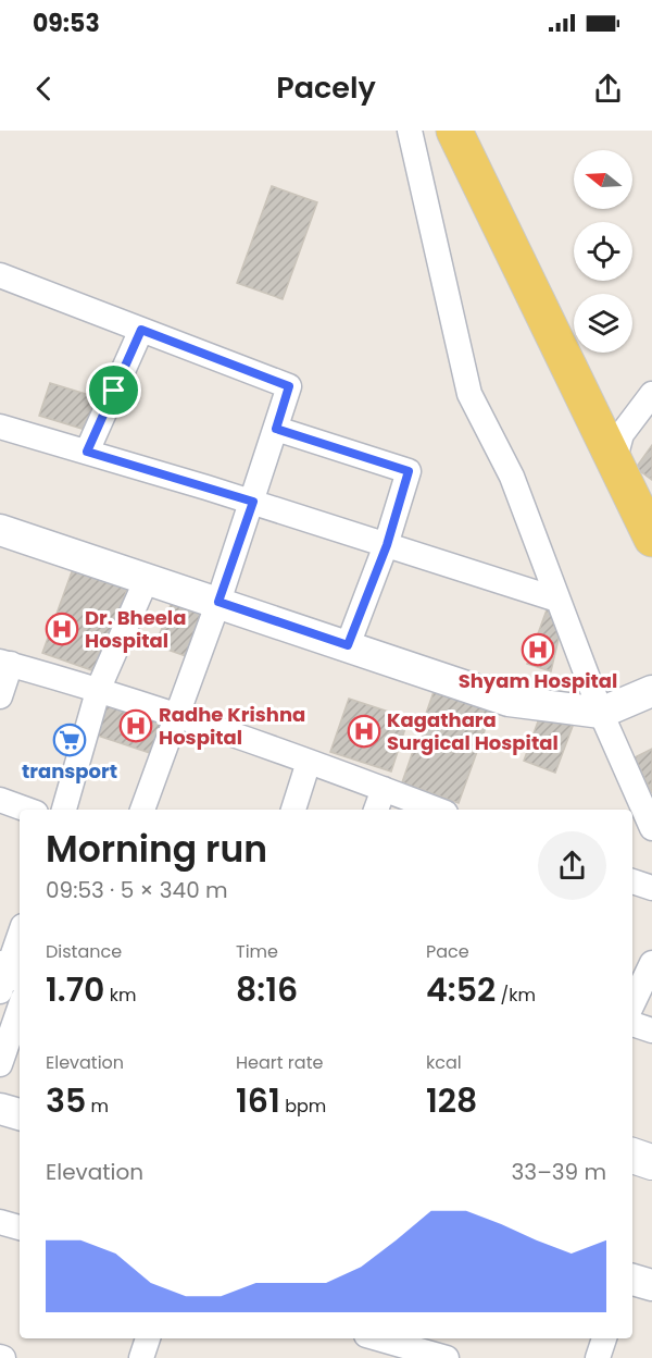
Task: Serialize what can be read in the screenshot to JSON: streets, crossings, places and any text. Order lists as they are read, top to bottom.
{
  "places": {
    "hospital": [
      "Dr. Bheela Hospital",
      "Shyam Hospital",
      "Radhe Krishna Hospital",
      "Kagathara Surgical Hospital"
    ],
    "supermarket": ["transport"]
  },
  "north": "left",
  "page": {
    "status": "09:53",
    "header": "Pacely",
    "heading": ["Morning run", "09:53 · 5 × 340 m"],
    "stats": [
      ["Distance", "1.70 km"],
      ["Time", "8:16"],
      ["Pace", "4:52 /km"],
      ["Elevation", "35 m"],
      ["Heart rate", "161 bpm"],
      ["kcal", "128"]
    ],
    "chart": ["Elevation", "33–39 m"]
  }
}
